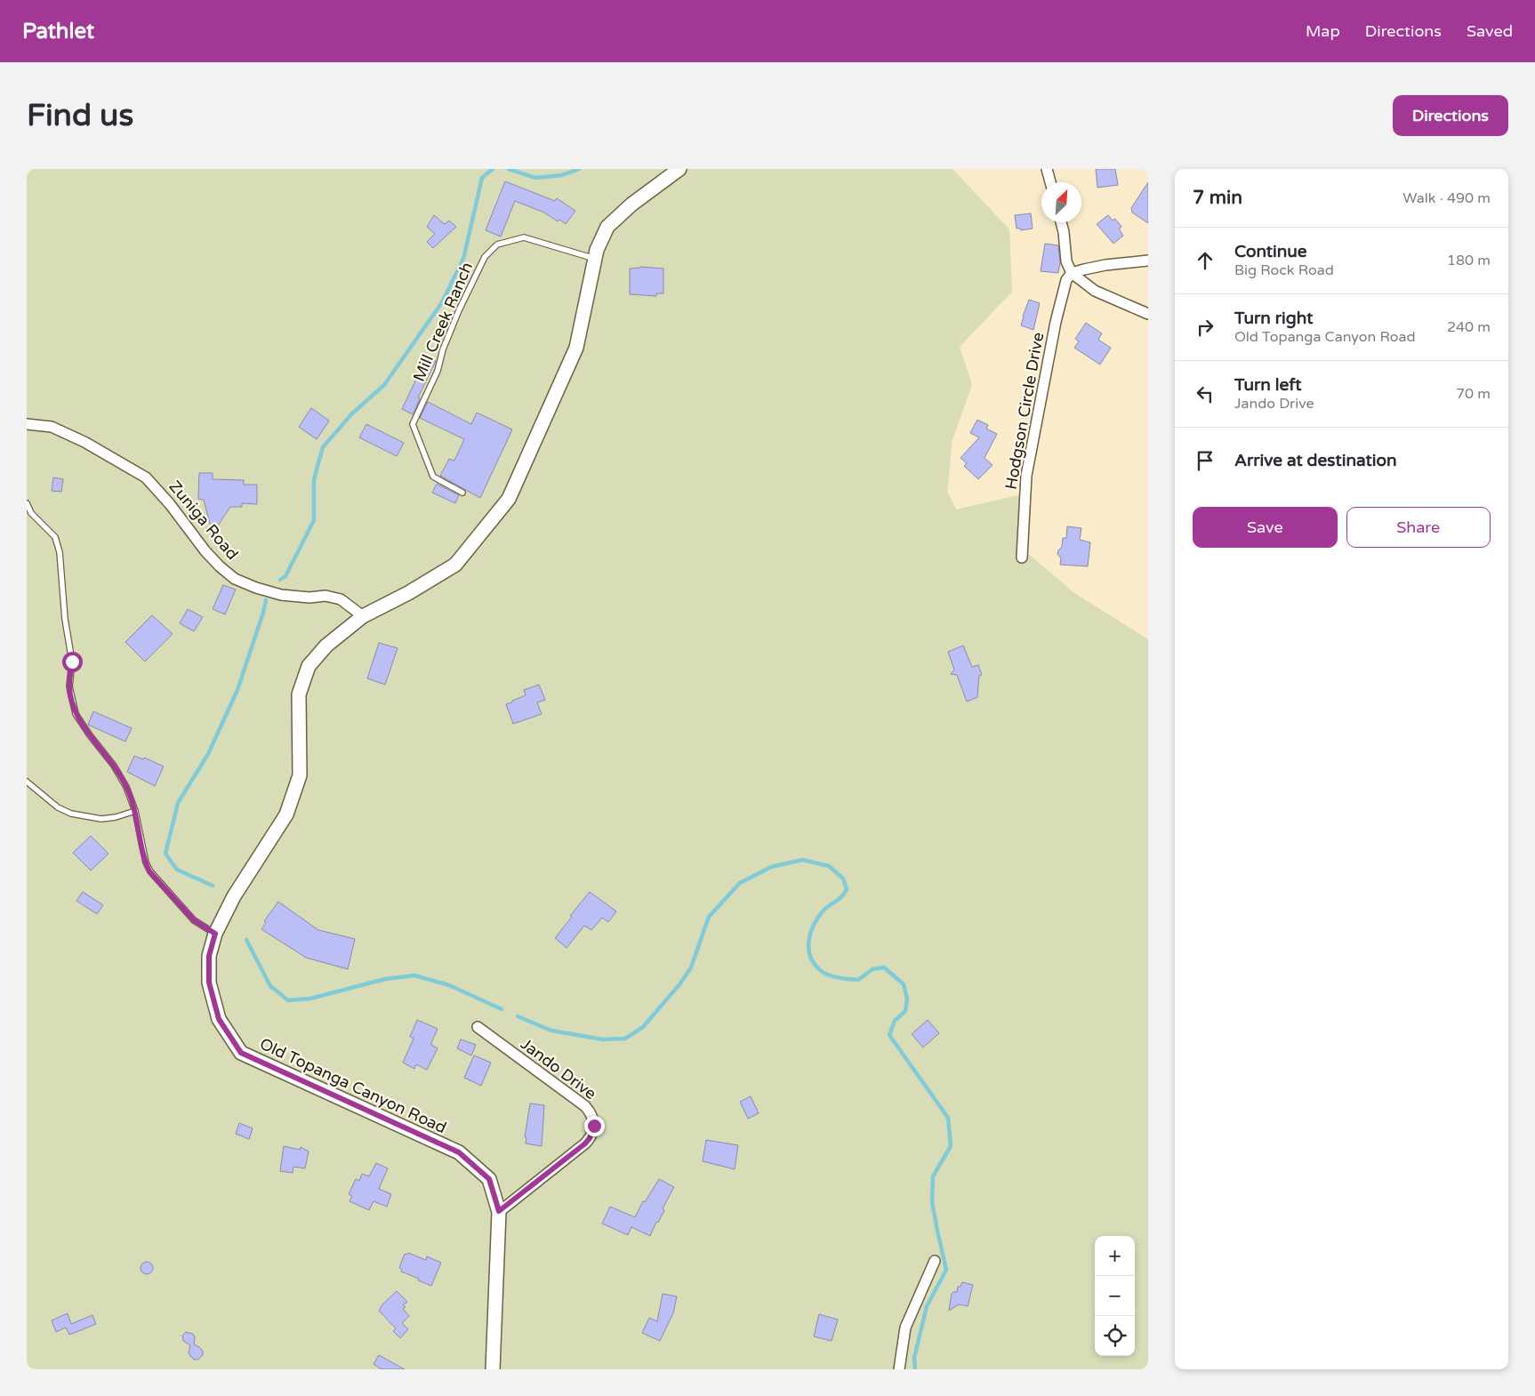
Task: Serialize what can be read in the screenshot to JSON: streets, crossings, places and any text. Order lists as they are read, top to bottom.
{
  "streets": {
    "main road": ["Old Topanga Canyon Road"],
    "street": ["Hodgson Circle Drive", "Zuniga Road", "Jando Drive"],
    "lane": ["Mill Creek Ranch"]
  },
  "crossings": [
    ["Mill Creek Ranch", "Old Topanga Canyon Road"],
    ["Zuniga Road", "Old Topanga Canyon Road"],
    ["Jando Drive", "Old Topanga Canyon Road"]
  ],
  "north": "top right",
  "page": {
    "header": "Pathlet",
    "nav": ["Map", "Directions", "Saved"],
    "buttons": [
      "Directions",
      ["Save", "Share"]
    ],
    "title": "Find us",
    "heading": ["7 min", "Walk · 490 m"],
    "list": [
      ["Continue", "Big Rock Road", "180 m"],
      ["Turn right", "Old Topanga Canyon Road", "240 m"],
      ["Turn left", "Jando Drive", "70 m"],
      "Arrive at destination"
    ],
    "map_buttons": ["+", "−"]
  }
}
